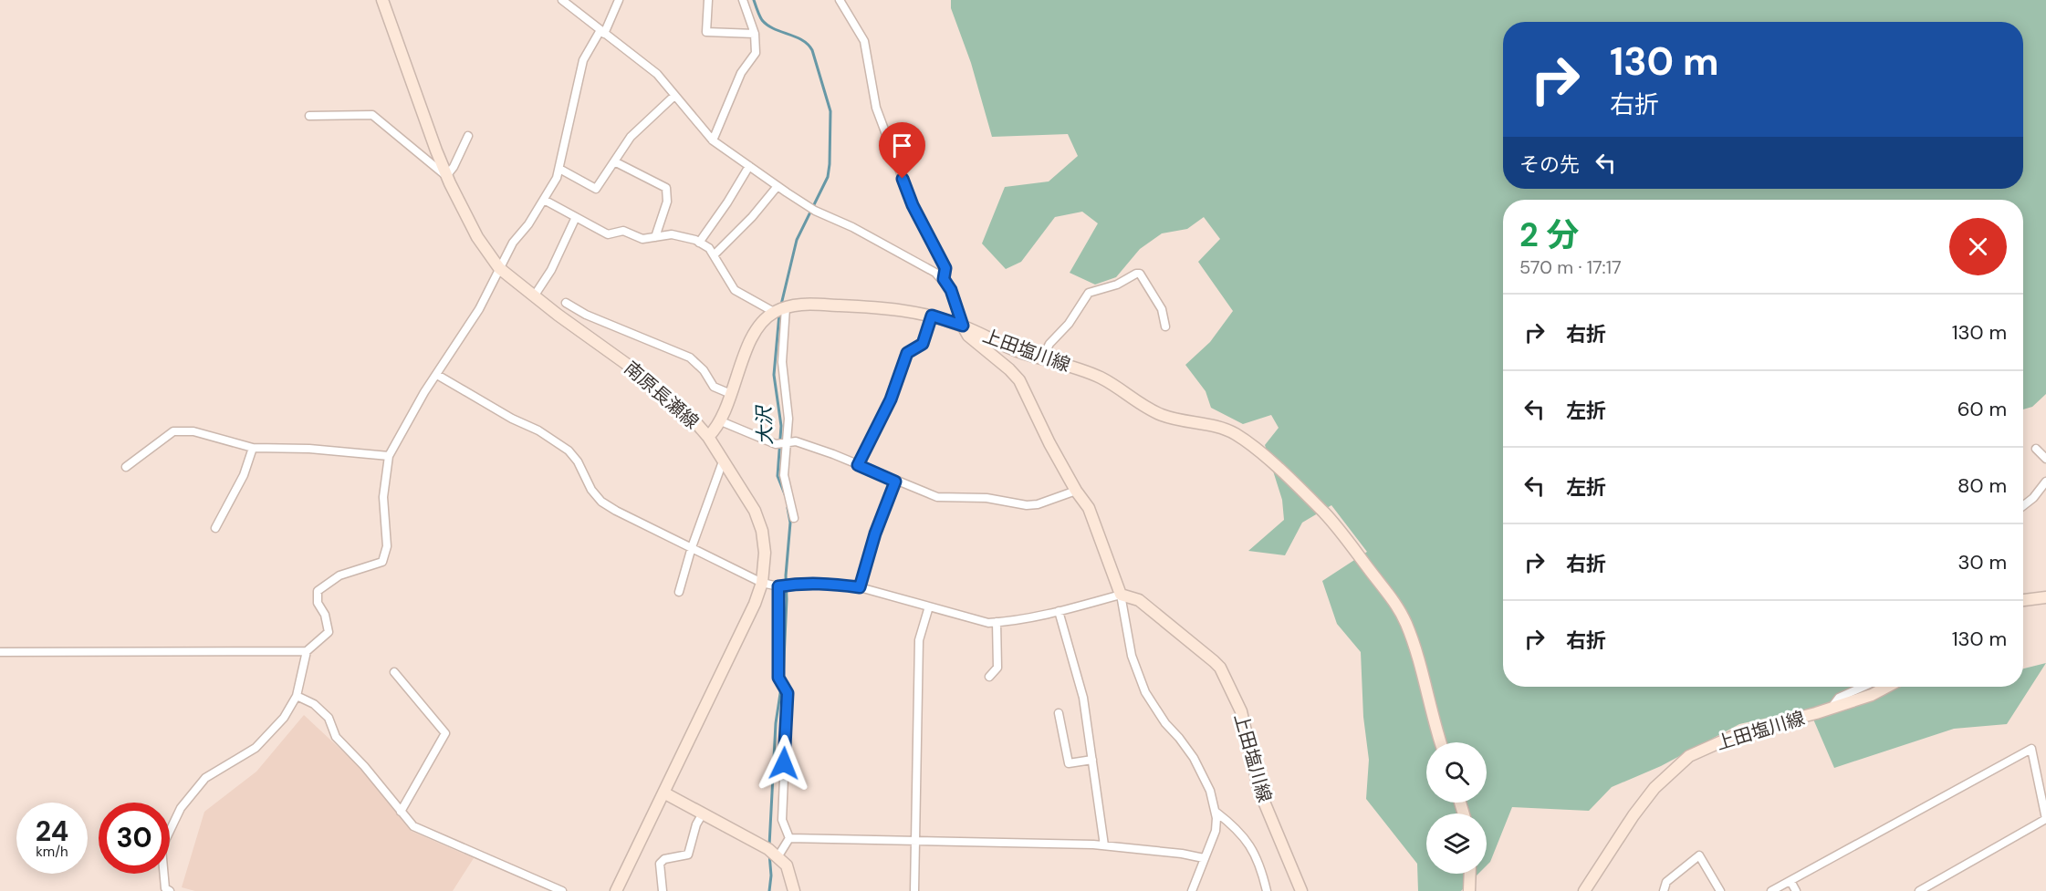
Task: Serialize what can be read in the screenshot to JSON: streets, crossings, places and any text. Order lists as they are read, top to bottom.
{
  "streets": {
    "main road": ["上田塩川線", "南原長瀬線"]
  },
  "water": ["大沢"],
  "page": {
    "turn": ["130 m", "右折"],
    "then": "その先",
    "heading": ["2 分", "570 m · 17:17"],
    "list": [
      {
        "name": "右折",
        "value": "130 m"
      },
      {
        "name": "左折",
        "value": "60 m"
      },
      {
        "name": "左折",
        "value": "80 m"
      },
      {
        "name": "右折",
        "value": "30 m"
      },
      {
        "name": "右折",
        "value": "130 m"
      }
    ],
    "speed": "24 km/h",
    "limit": "30"
  }
}
